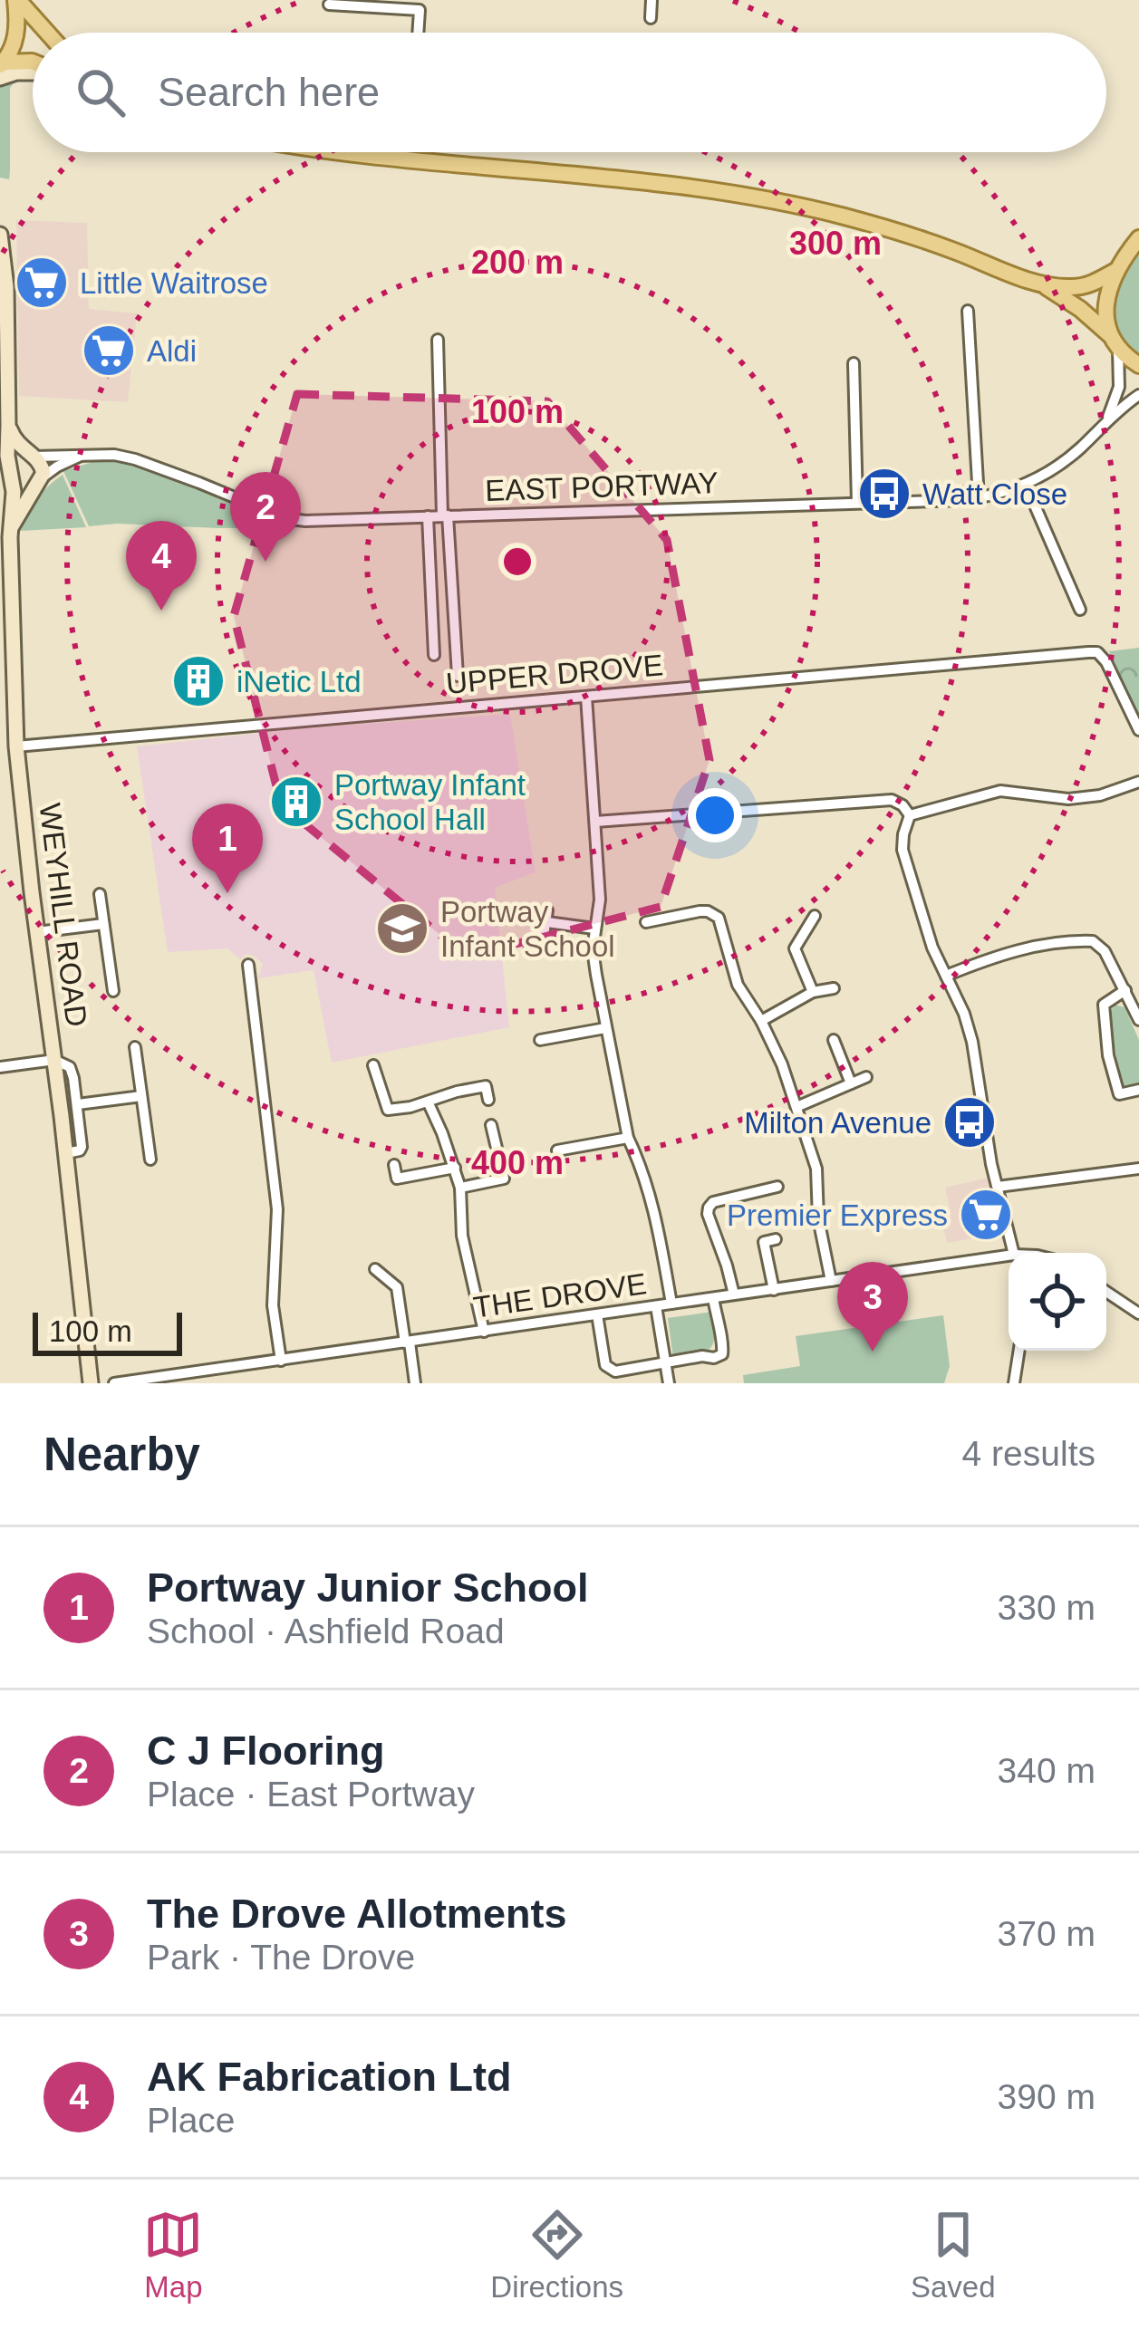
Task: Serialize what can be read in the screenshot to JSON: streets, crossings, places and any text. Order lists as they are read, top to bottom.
{
  "streets": {
    "main road": ["WEYHILL ROAD"],
    "street": ["EAST PORTWAY", "UPPER DROVE", "THE DROVE"]
  },
  "crossings": [
    ["EAST PORTWAY", "WEYHILL ROAD"],
    ["UPPER DROVE", "WEYHILL ROAD"]
  ],
  "places": {
    "supermarket": ["Little Waitrose", "Aldi", "Premier Express"],
    "bus stop": ["Watt Close", "Milton Avenue"],
    "building": ["iNetic Ltd", "Portway Infant School Hall"],
    "school or university": ["Portway Infant School"]
  },
  "scale_bar": "100 m",
  "page": {
    "search": "Search here",
    "pins": [
      "2",
      "4",
      "1",
      "3"
    ],
    "scale": "100 m",
    "heading": ["Nearby", "4 results"],
    "list": [
      {
        "mark": "1",
        "name": "Portway Junior School",
        "note": "School · Ashfield Road",
        "value": "330 m"
      },
      {
        "mark": "2",
        "name": "C J Flooring",
        "note": "Place · East Portway",
        "value": "340 m"
      },
      {
        "mark": "3",
        "name": "The Drove Allotments",
        "note": "Park · The Drove",
        "value": "370 m"
      },
      {
        "mark": "4",
        "name": "AK Fabrication Ltd",
        "note": "Place",
        "value": "390 m"
      }
    ],
    "nav": ["Map", "Directions", "Saved"]
  },
  "rings": [
    "300 m",
    "200 m",
    "100 m",
    "400 m"
  ]
}
